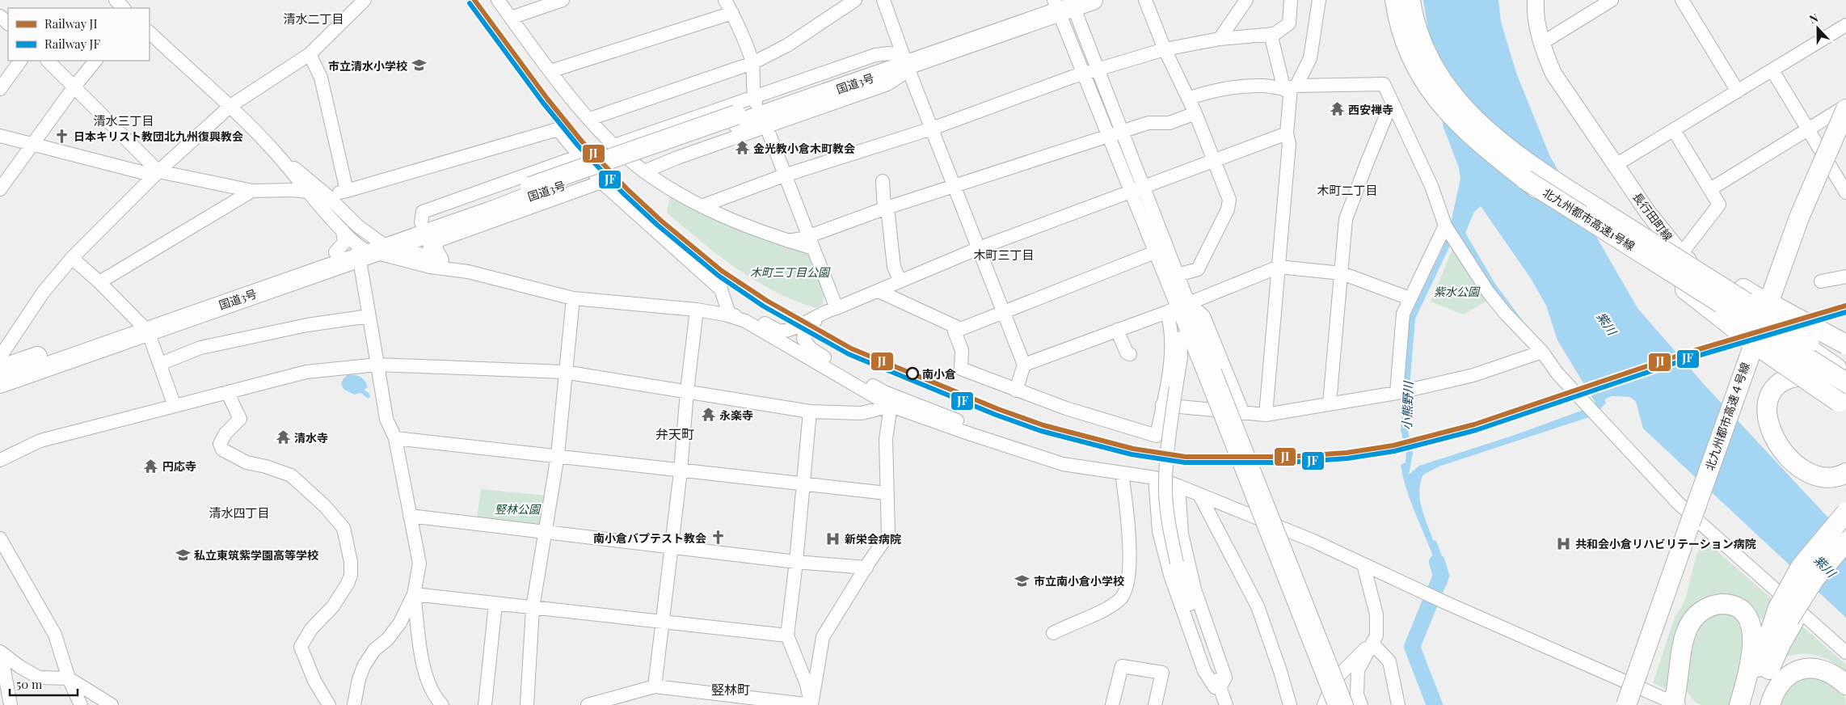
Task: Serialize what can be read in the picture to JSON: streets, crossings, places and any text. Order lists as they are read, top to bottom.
{
  "streets": {
    "highway": ["国道3号", "北九州都市高速1号線", "北九州都市高速４号線"],
    "main road": ["長行田町線"]
  },
  "districts": [
    "清水二丁目",
    "清水三丁目",
    "木町二丁目",
    "木町三丁目",
    "弁天町",
    "清水四丁目",
    "竪林町"
  ],
  "water": ["紫川", "小熊野川"],
  "parks": ["木町三丁目公園", "紫水公園", "竪林公園"],
  "places": {
    "school or university": ["市立清水小学校", "私立東筑紫学園高等学校", "市立南小倉小学校"],
    "temple": [
      "西安禅寺",
      "金光教小倉木町教会",
      "永楽寺",
      "清水寺",
      "円応寺"
    ],
    "church": ["日本キリスト教団北九州復興教会", "南小倉バプテスト教会"],
    "other": ["南小倉"],
    "hospital": ["新栄会病院", "共和会小倉リハビリテーション病院"]
  },
  "lines": ["rail line JI", "rail line JF"],
  "legend": ["Railway JI", "Railway JF"],
  "scale_bar": "50 m",
  "north": "top"
}
